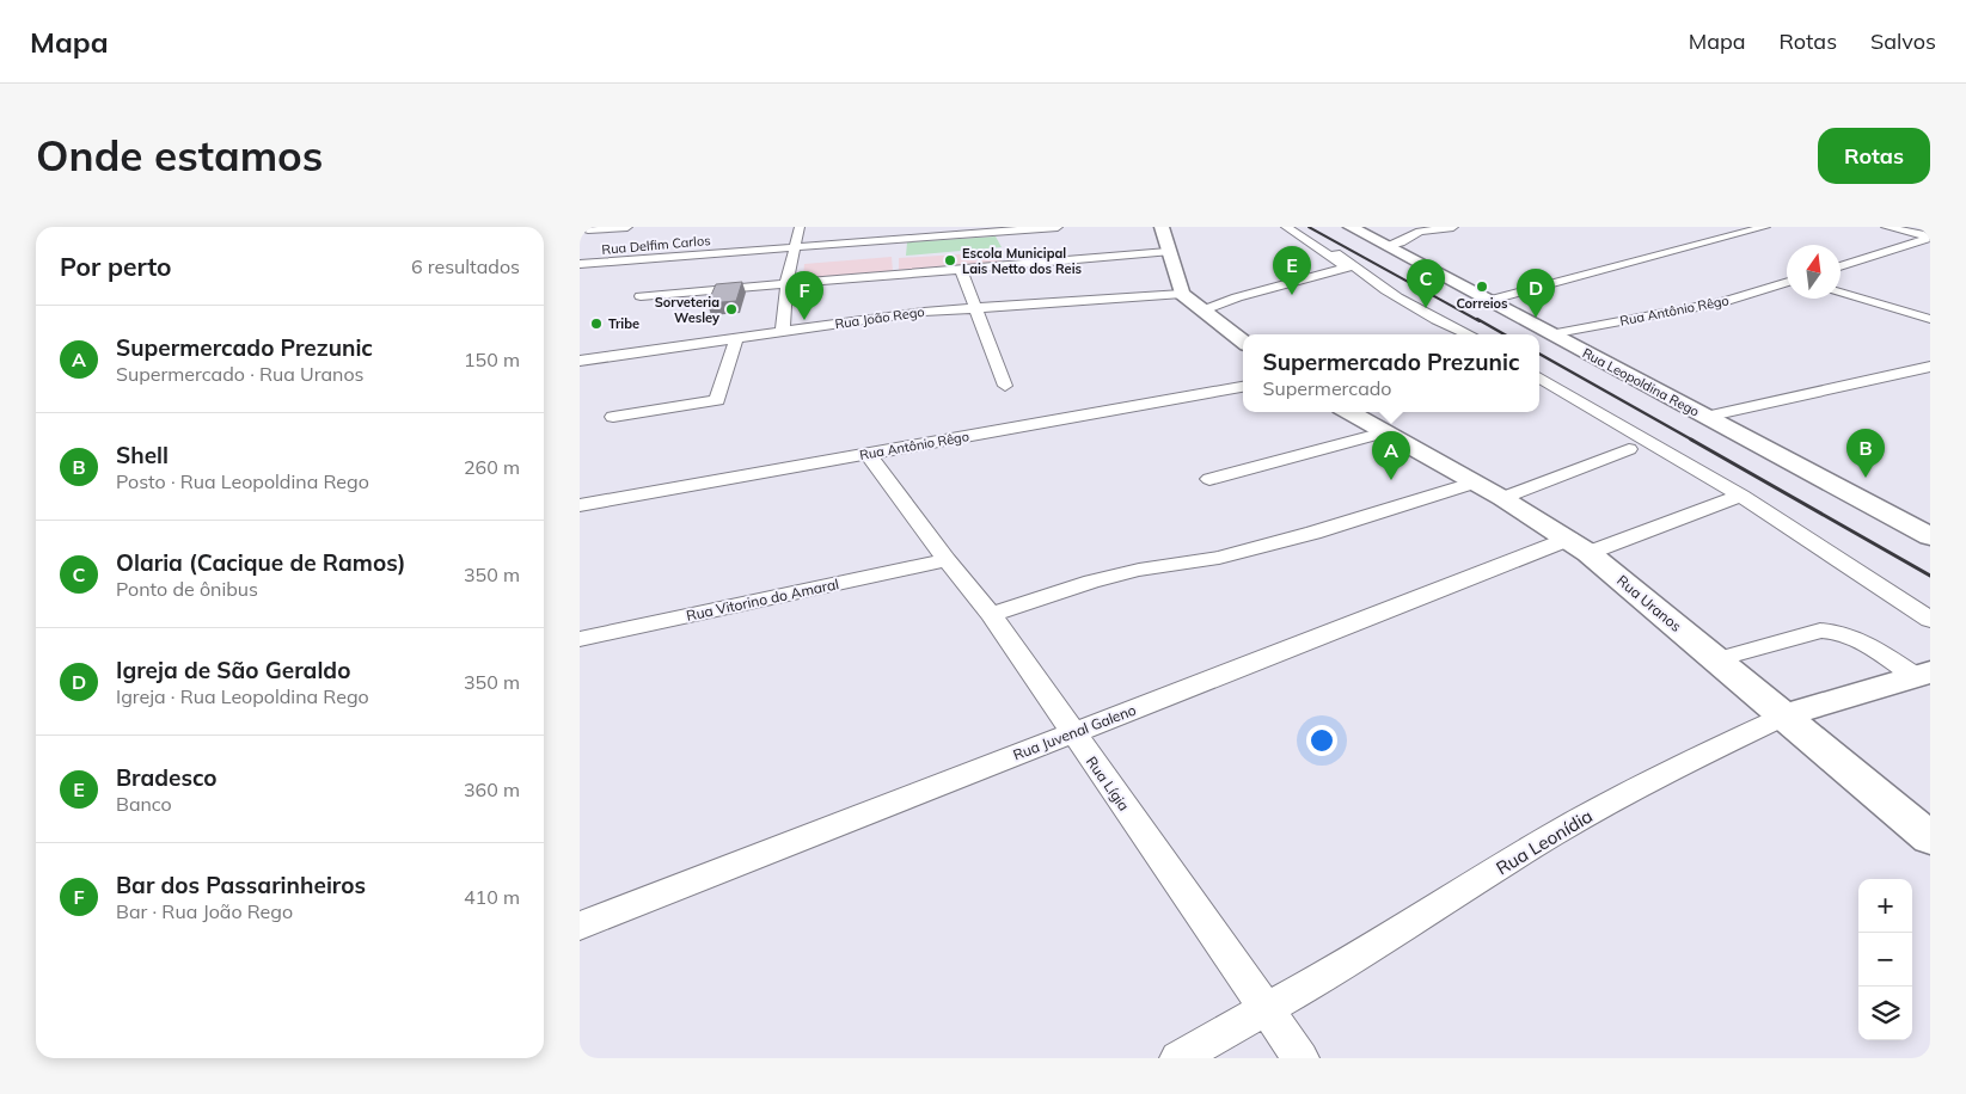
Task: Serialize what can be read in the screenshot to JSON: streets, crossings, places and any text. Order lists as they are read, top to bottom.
{
  "streets": {
    "main road": ["Rua Leopoldina Rego", "Rua Uranos", "Rua Leonídia"],
    "street": [
      "Rua Delfim Carlos",
      "Rua Antônio Rêgo",
      "Rua João Rego",
      "Rua Vitorino do Amaral",
      "Rua Juvenal Galeno",
      "Rua Lígia"
    ]
  },
  "crossings": [
    ["Rua Antônio Rêgo", "Rua Leopoldina Rego"],
    ["Rua Antônio Rêgo", "Rua Lígia"],
    ["Rua Vitorino do Amaral", "Rua Lígia"],
    ["Rua Uranos", "Rua Juvenal Galeno"],
    ["Rua Uranos", "Rua Leonídia"],
    ["Rua Juvenal Galeno", "Rua Lígia"],
    ["Rua Lígia", "Rua Leonídia"]
  ],
  "places": [
    "Escola Municipal Lais Netto dos Reis",
    "Correios",
    "Sorveteria Wesley",
    "Tribe"
  ],
  "north": "top",
  "page": {
    "header": "Mapa",
    "nav": ["Mapa", "Rotas", "Salvos"],
    "buttons": "Rotas",
    "title": "Onde estamos",
    "heading": ["Por perto", "6 resultados"],
    "pins": [
      "E",
      "C",
      "D",
      "F",
      "B",
      "A"
    ],
    "list": [
      {
        "mark": "A",
        "name": "Supermercado Prezunic",
        "note": "Supermercado · Rua Uranos",
        "value": "150 m"
      },
      {
        "mark": "B",
        "name": "Shell",
        "note": "Posto · Rua Leopoldina Rego",
        "value": "260 m"
      },
      {
        "mark": "C",
        "name": "Olaria (Cacique de Ramos)",
        "note": "Ponto de ônibus",
        "value": "350 m"
      },
      {
        "mark": "D",
        "name": "Igreja de São Geraldo",
        "note": "Igreja · Rua Leopoldina Rego",
        "value": "350 m"
      },
      {
        "mark": "E",
        "name": "Bradesco",
        "note": "Banco",
        "value": "360 m"
      },
      {
        "mark": "F",
        "name": "Bar dos Passarinheiros",
        "note": "Bar · Rua João Rego",
        "value": "410 m"
      }
    ],
    "popup": ["Supermercado Prezunic", "Supermercado"],
    "map_buttons": ["+", "−"]
  }
}
